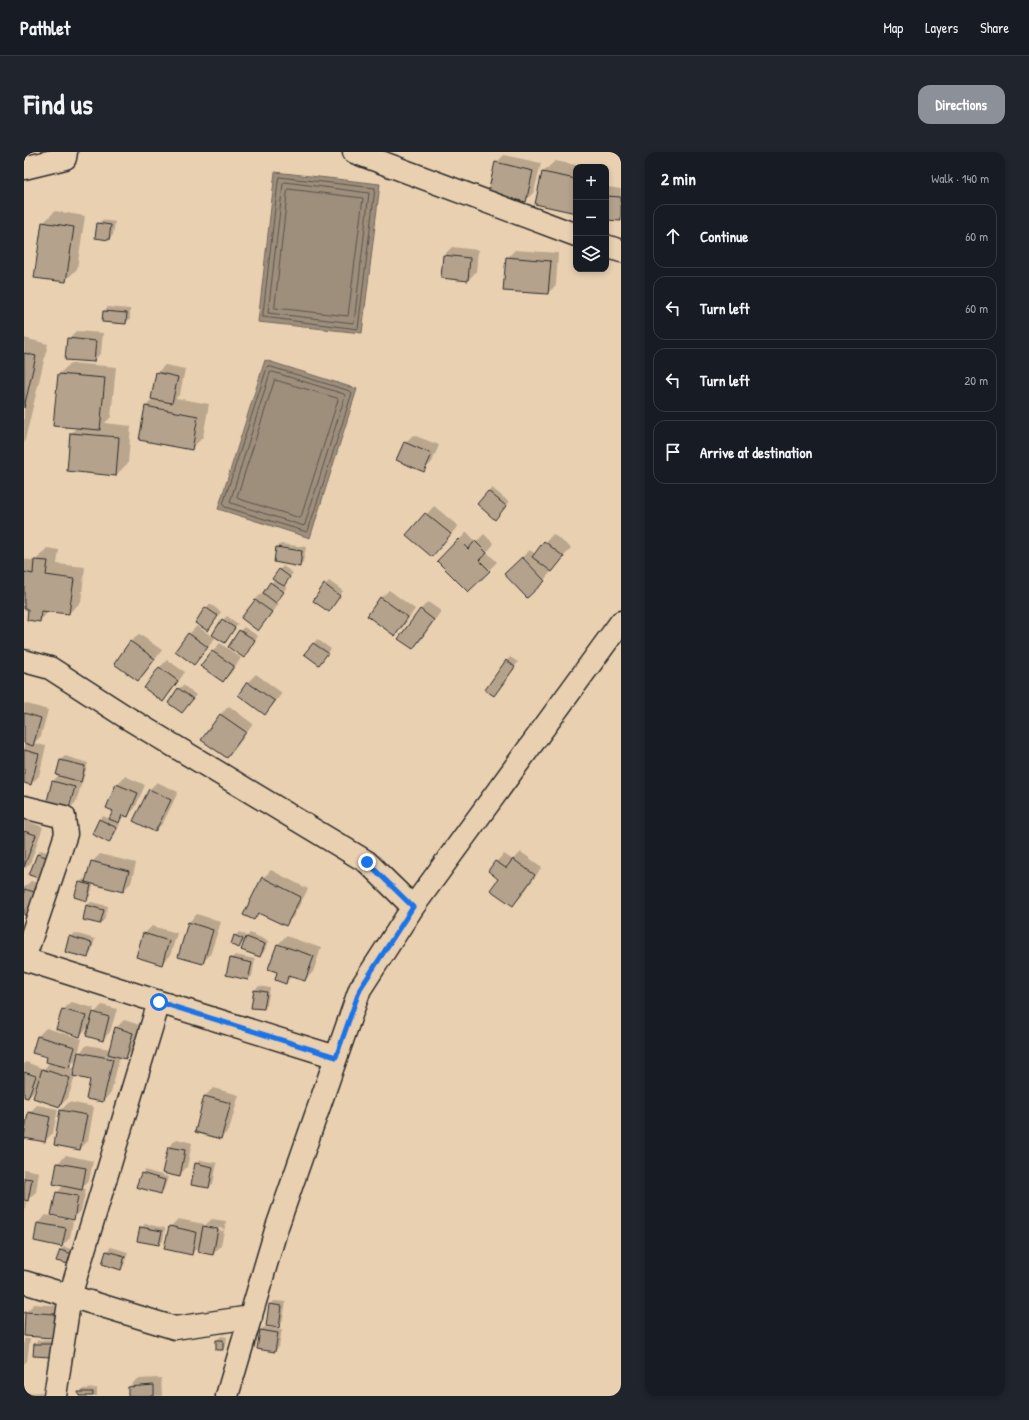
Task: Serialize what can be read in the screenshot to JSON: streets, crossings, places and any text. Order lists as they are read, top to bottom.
{
  "page": {
    "header": "Pathlet",
    "nav": ["Map", "Layers", "Share"],
    "title": "Find us",
    "buttons": "Directions",
    "heading": ["2 min", "Walk · 140 m"],
    "map_buttons": ["+", "−"],
    "list": [
      ["Continue", "60 m"],
      ["Turn left", "60 m"],
      ["Turn left", "20 m"],
      "Arrive at destination"
    ]
  }
}
